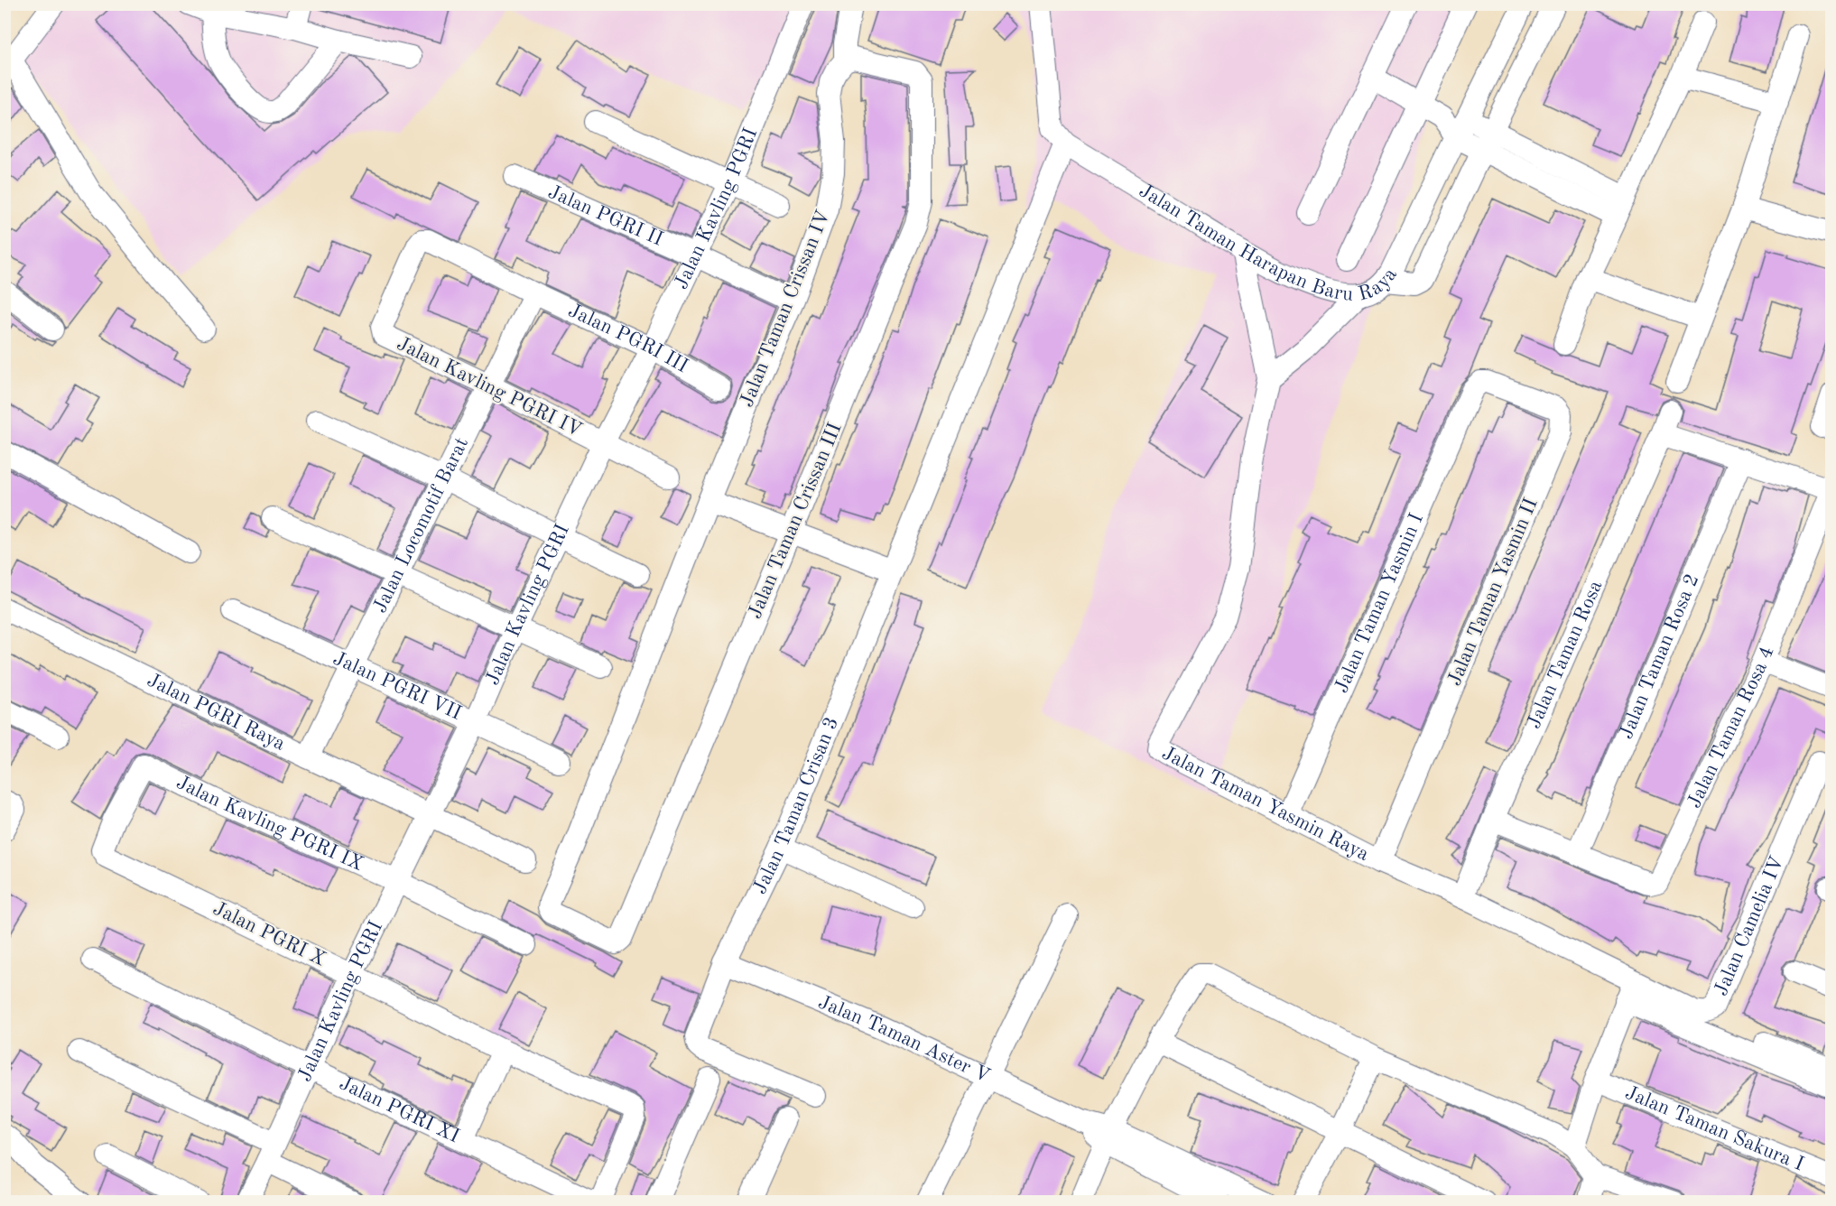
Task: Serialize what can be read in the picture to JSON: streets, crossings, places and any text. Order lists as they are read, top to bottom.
{
  "streets": {
    "street": [
      "Jalan Kavling PGRI",
      "Jalan PGRI II",
      "Jalan Taman Harapan Baru Raya",
      "Jalan Taman Crissan IV",
      "Jalan PGRI III",
      "Jalan Kavling PGRI IV",
      "Jalan Taman Crissan III",
      "Jalan Locomotif Barat",
      "Jalan Taman Yasmin II",
      "Jalan Taman Yasmin I",
      "Jalan Taman Rosa",
      "Jalan Taman Rosa 2",
      "Jalan PGRI VII",
      "Jalan PGRI Raya",
      "Jalan Taman Rosa 4",
      "Jalan Taman Yasmin Raya",
      "Jalan Taman Crisan 3",
      "Jalan Kavling PGRI IX",
      "Jalan Camelia IV",
      "Jalan PGRI X",
      "Jalan Taman Aster V",
      "Jalan PGRI XI",
      "Jalan Taman Sakura I"
    ]
  },
  "crossings": [
    ["Jalan Kavling PGRI", "Jalan PGRI II"],
    ["Jalan Kavling PGRI", "Jalan PGRI III"],
    ["Jalan Kavling PGRI", "Jalan Kavling PGRI IV"],
    ["Jalan Kavling PGRI", "Jalan PGRI VII"],
    ["Jalan Kavling PGRI", "Jalan PGRI Raya"],
    ["Jalan Kavling PGRI", "Jalan Kavling PGRI IX"],
    ["Jalan Kavling PGRI", "Jalan PGRI X"],
    ["Jalan Kavling PGRI", "Jalan PGRI XI"],
    ["Jalan Taman Harapan Baru Raya", "Jalan Taman Yasmin Raya"],
    ["Jalan Taman Harapan Baru Raya", "Jalan Taman Crisan 3"],
    ["Jalan Taman Crissan IV", "Jalan Taman Crissan III"],
    ["Jalan PGRI III", "Jalan Kavling PGRI IV"],
    ["Jalan PGRI III", "Jalan Locomotif Barat"],
    ["Jalan Kavling PGRI IV", "Jalan Locomotif Barat"],
    ["Jalan Locomotif Barat", "Jalan PGRI VII"],
    ["Jalan Locomotif Barat", "Jalan PGRI Raya"],
    ["Jalan Taman Yasmin II", "Jalan Taman Yasmin I"],
    ["Jalan Taman Yasmin II", "Jalan Taman Yasmin Raya"],
    ["Jalan Taman Yasmin I", "Jalan Taman Yasmin Raya"],
    ["Jalan Taman Rosa", "Jalan Taman Rosa 4"],
    ["Jalan Taman Rosa", "Jalan Taman Yasmin Raya"],
    ["Jalan Taman Rosa", "Jalan Camelia IV"],
    ["Jalan Taman Rosa 2", "Jalan Taman Rosa 4"],
    ["Jalan Taman Yasmin Raya", "Jalan Camelia IV"],
    ["Jalan Taman Crisan 3", "Jalan Taman Aster V"],
    ["Jalan Kavling PGRI IX", "Jalan PGRI X"],
    ["Jalan PGRI X", "Jalan PGRI XI"]
  ]
}
